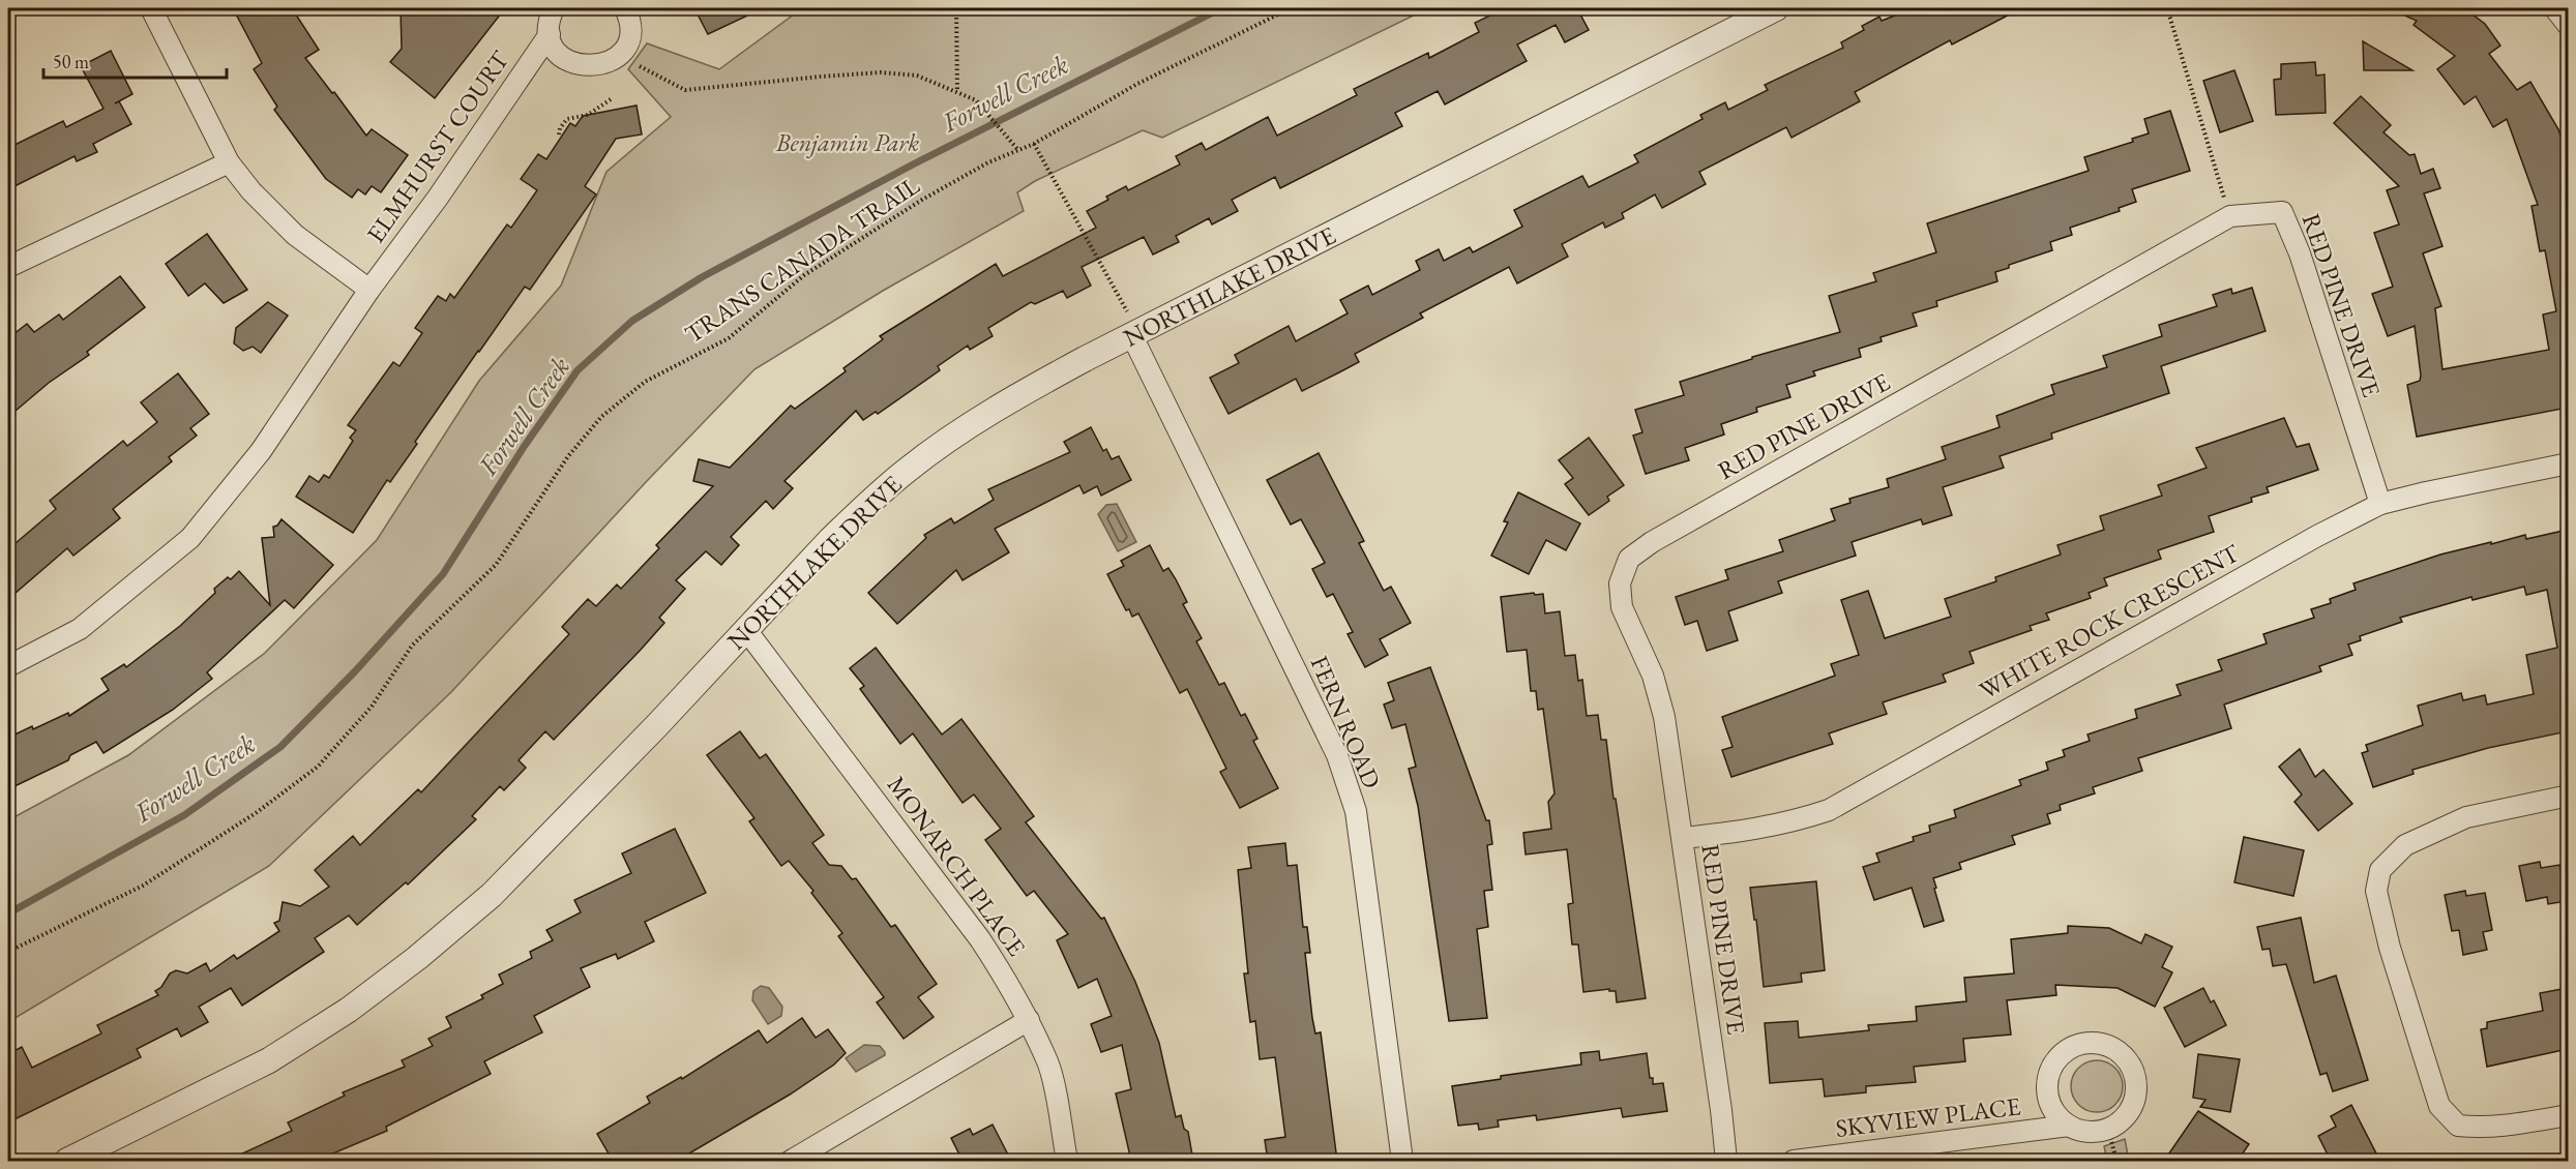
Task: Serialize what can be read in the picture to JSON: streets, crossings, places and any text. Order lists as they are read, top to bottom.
{
  "streets": {
    "street": [
      "ELMHURST COURT",
      "NORTHLAKE DRIVE",
      "RED PINE DRIVE",
      "WHITE ROCK CRESCENT",
      "FERN ROAD",
      "MONARCH PLACE",
      "SKYVIEW PLACE"
    ],
    "path": ["TRANS CANADA TRAIL"]
  },
  "crossings": [
    ["NORTHLAKE DRIVE", "FERN ROAD"],
    ["NORTHLAKE DRIVE", "MONARCH PLACE"],
    ["RED PINE DRIVE", "WHITE ROCK CRESCENT"]
  ],
  "water": ["Forwell Creek"],
  "parks": ["Benjamin Park"],
  "scale_bar": "50 m"
}
